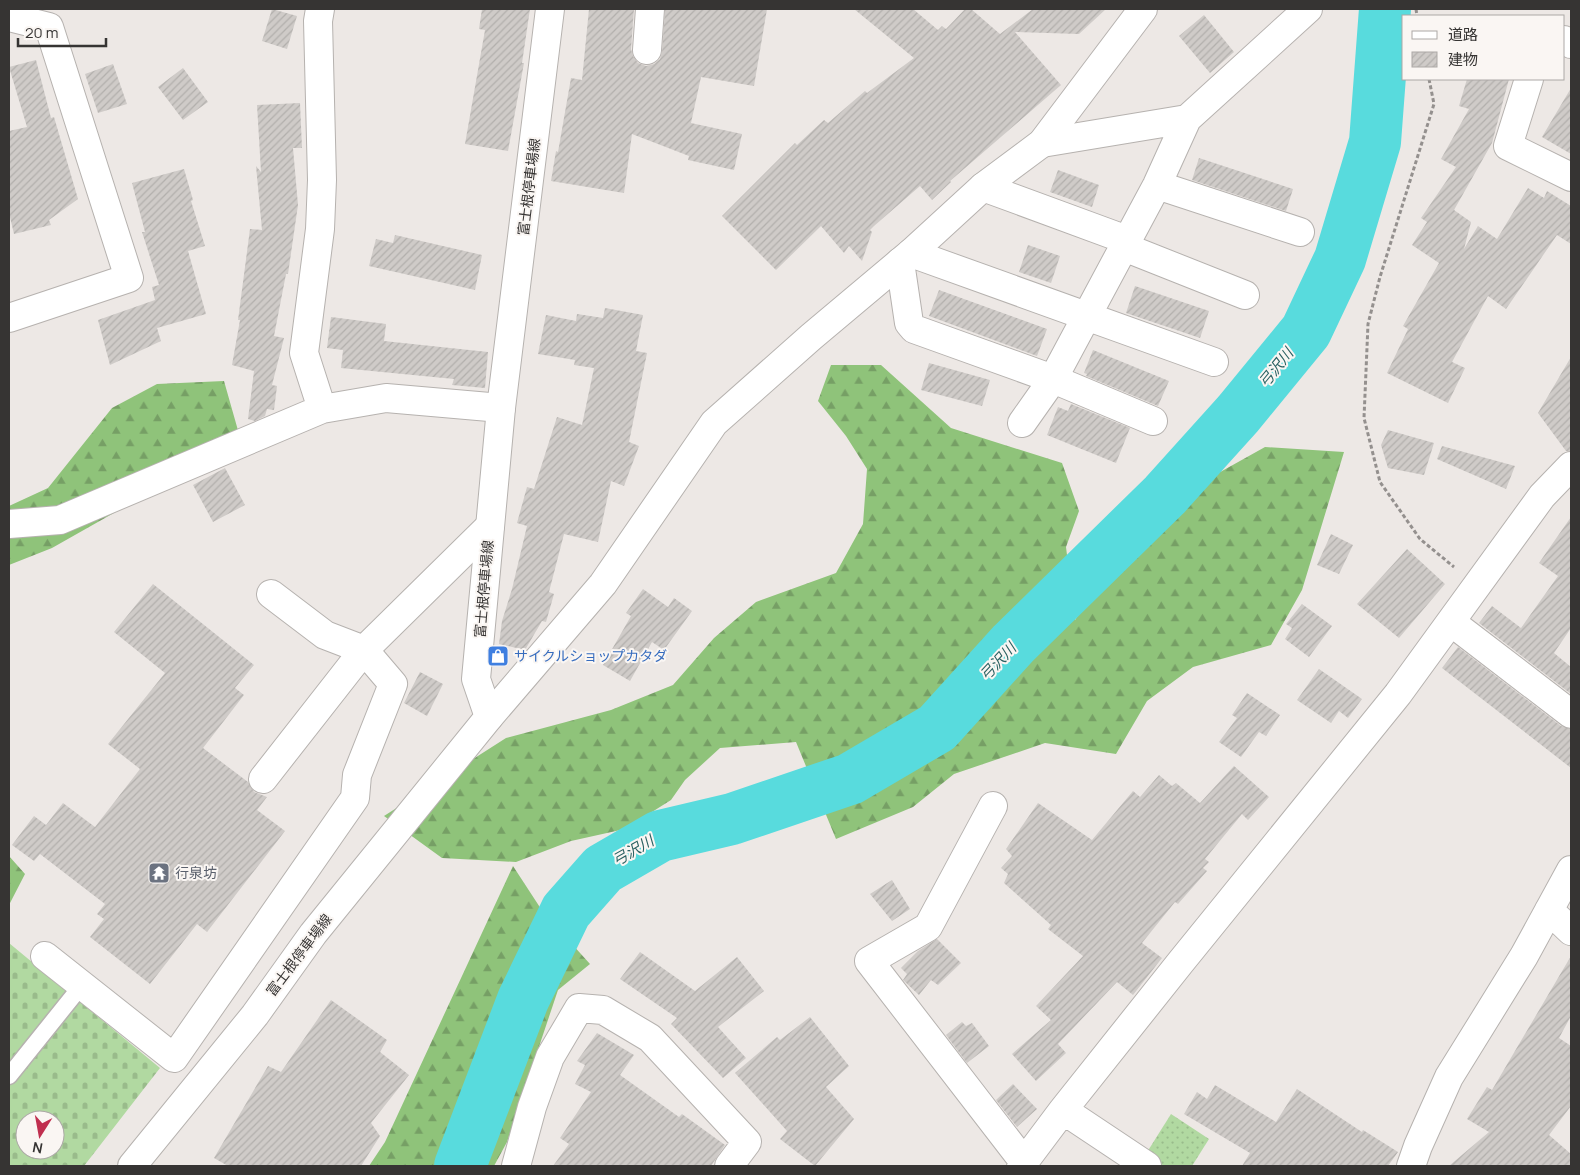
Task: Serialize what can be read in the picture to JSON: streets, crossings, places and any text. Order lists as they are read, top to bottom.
{
  "streets": {
    "street": ["富士根停車場線"]
  },
  "water": ["弓沢川"],
  "places": {
    "shop": ["サイクルショップカタダ"],
    "temple": ["行泉坊"]
  },
  "legend": ["道路", "建物"],
  "scale_bar": "20 m",
  "north": "bottom"
}
